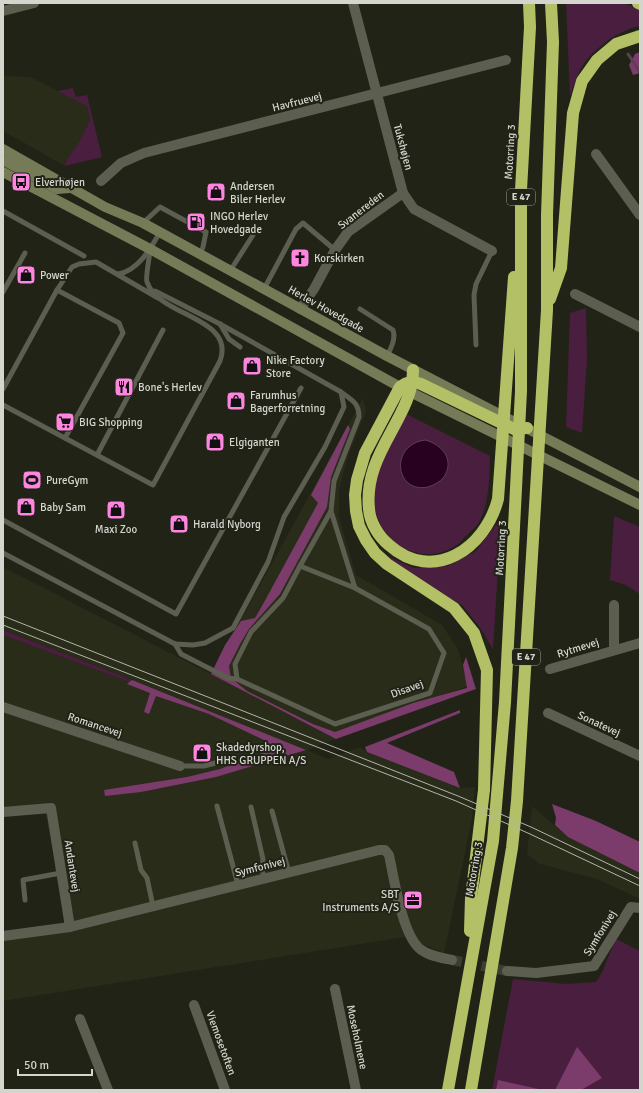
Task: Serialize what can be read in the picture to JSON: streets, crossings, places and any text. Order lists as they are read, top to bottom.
{
  "streets": {
    "highway": ["Motorring 3", "E 47"],
    "main road": ["Herlev Hovedgade"],
    "street": [
      "Havfruevej",
      "Tukshøjen",
      "Svanereden",
      "Rytmevej",
      "Sonatevej",
      "Romancevej",
      "Andantevej",
      "Symfonivej",
      "Moseholmene",
      "Viemosetoften"
    ],
    "lane": ["Disavej"]
  },
  "crossings": [
    ["Havfruevej", "Tukshøjen"],
    ["Tukshøjen", "Svanereden"],
    ["Svanereden", "Herlev Hovedgade"],
    ["Andantevej", "Symfonivej"]
  ],
  "places": {
    "bus stop": ["Elverhøjen"],
    "shop": [
      "Andersen Biler Herlev",
      "Power",
      "Nike Factory Store",
      "Farumhus Bagerforretning",
      "Elgiganten",
      "Baby Sam",
      "Maxi Zoo",
      "Harald Nyborg",
      "Skadedyrshop, HHS GRUPPEN A/S"
    ],
    "fuel station": ["INGO Herlev Hovedgade"],
    "church": ["Korskirken"],
    "restaurant": ["Bone's Herlev"],
    "supermarket": ["BIG Shopping"],
    "sports": ["PureGym"],
    "office": ["SBT Instruments A/S"]
  },
  "scale_bar": "50 m"
}
